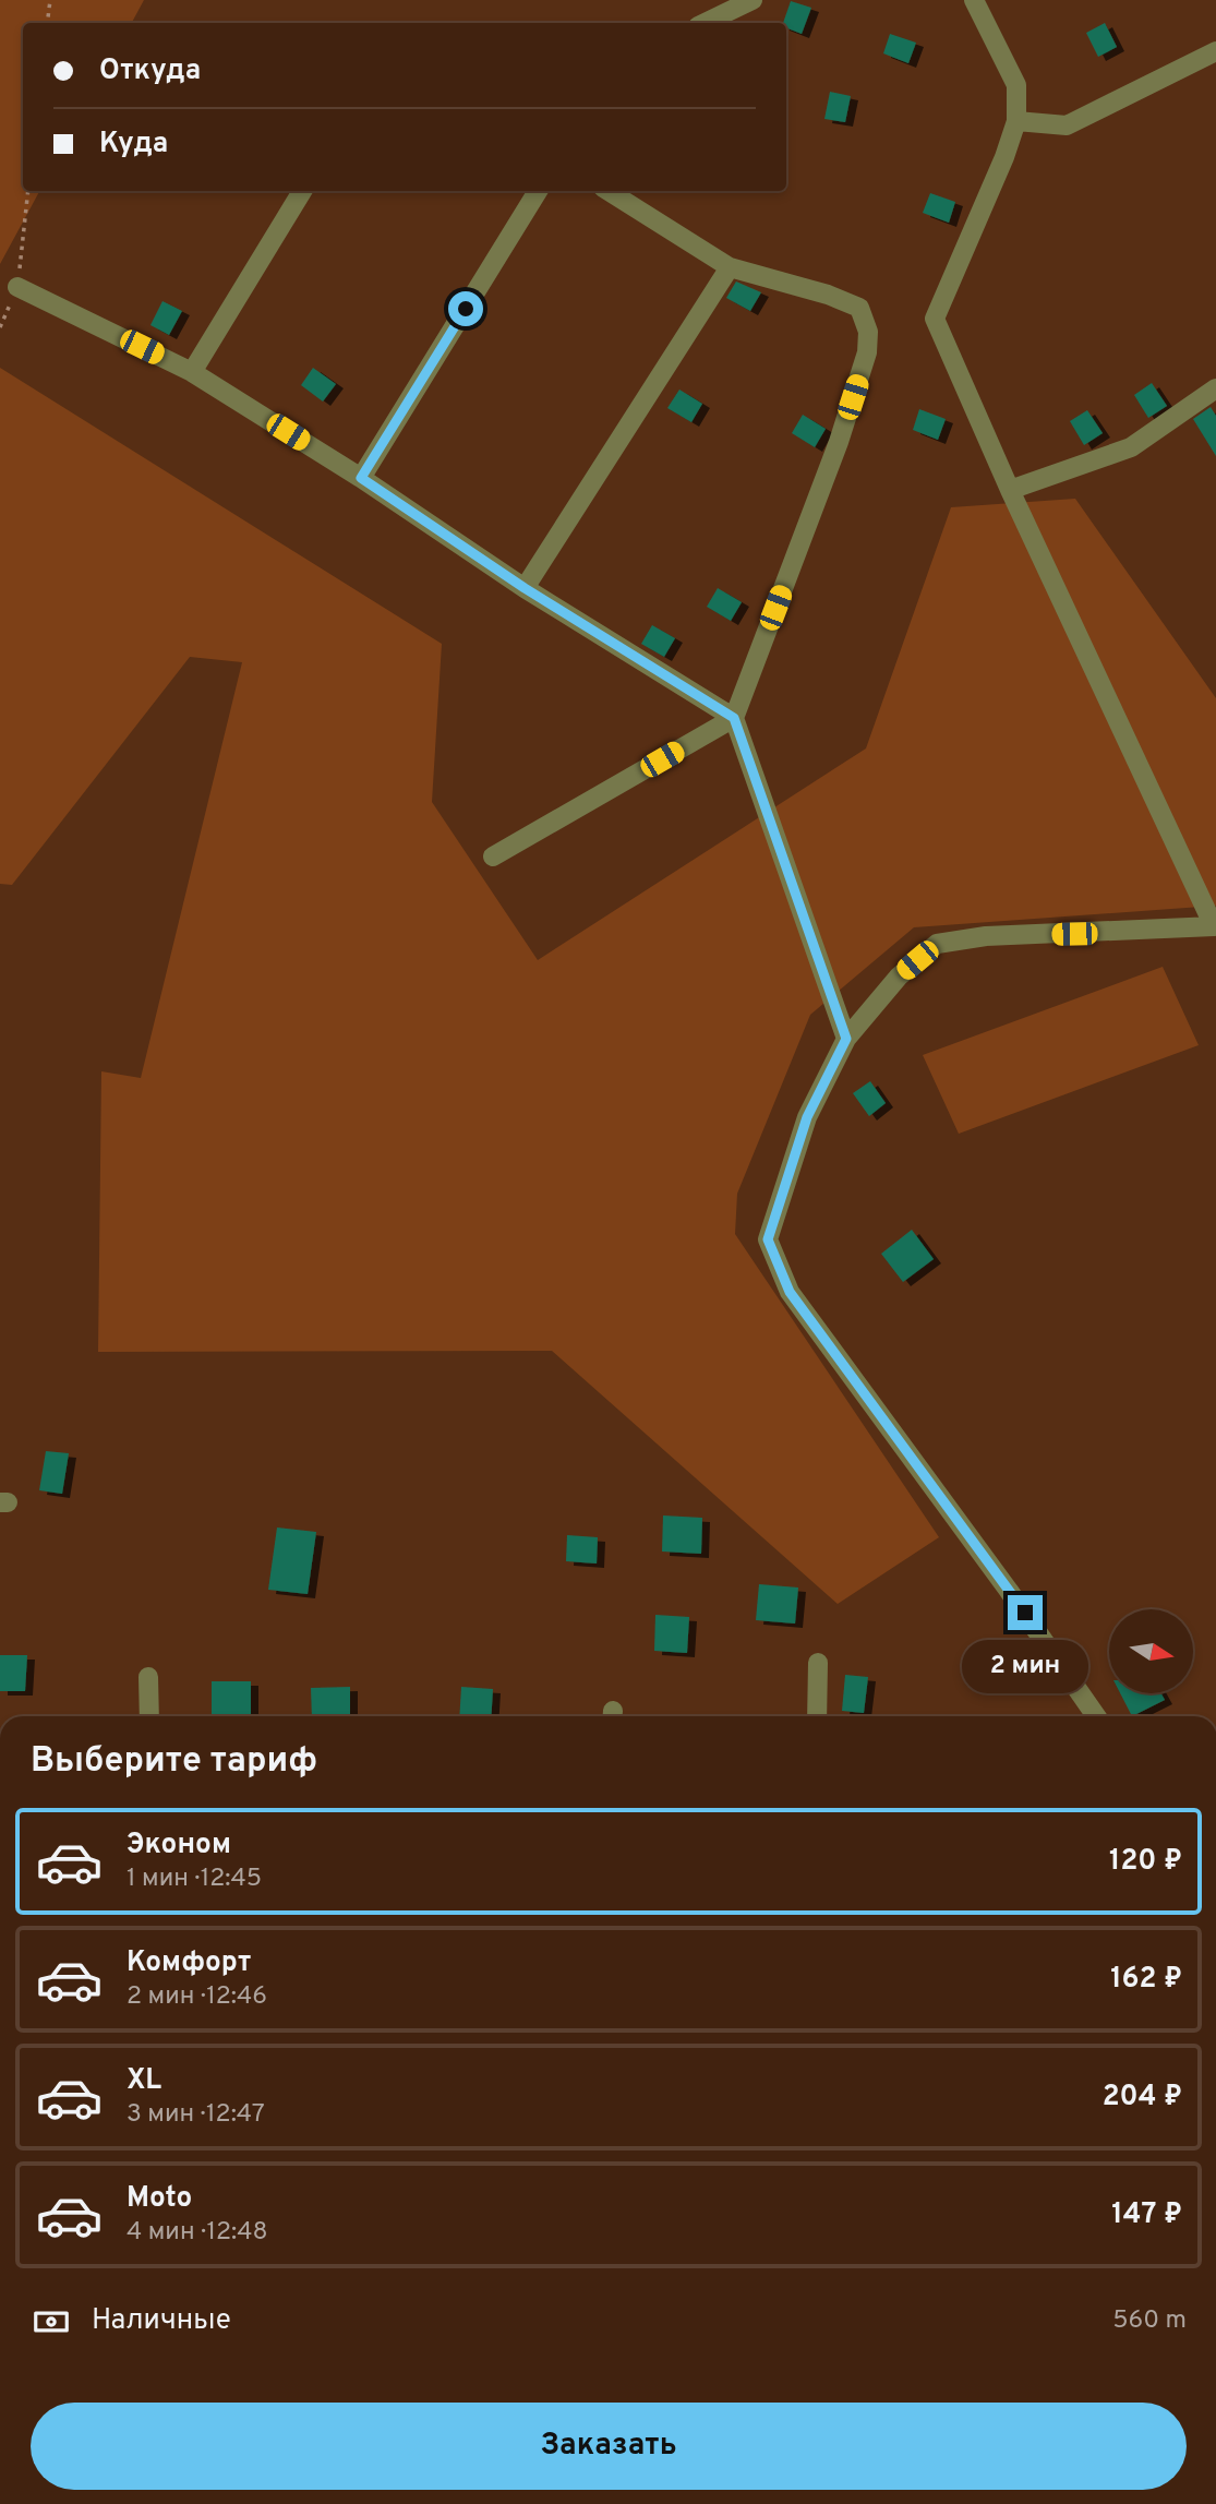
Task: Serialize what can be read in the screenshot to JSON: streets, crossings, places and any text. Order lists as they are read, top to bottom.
{
  "north": "right",
  "page": {
    "banner": ["Откуда", "Куда"],
    "bubble": "2 мин",
    "heading": "Выберите тариф",
    "list": [
      {
        "name": "Эконом",
        "note": "1 мин · 12:45",
        "value": "120 ₽"
      },
      {
        "name": "Комфорт",
        "note": "2 мин · 12:46",
        "value": "162 ₽"
      },
      {
        "name": "XL",
        "note": "3 мин · 12:47",
        "value": "204 ₽"
      },
      {
        "name": "Moto",
        "note": "4 мин · 12:48",
        "value": "147 ₽"
      }
    ],
    "pay": ["Наличные", "560 m"],
    "buttons": "Заказать"
  }
}
